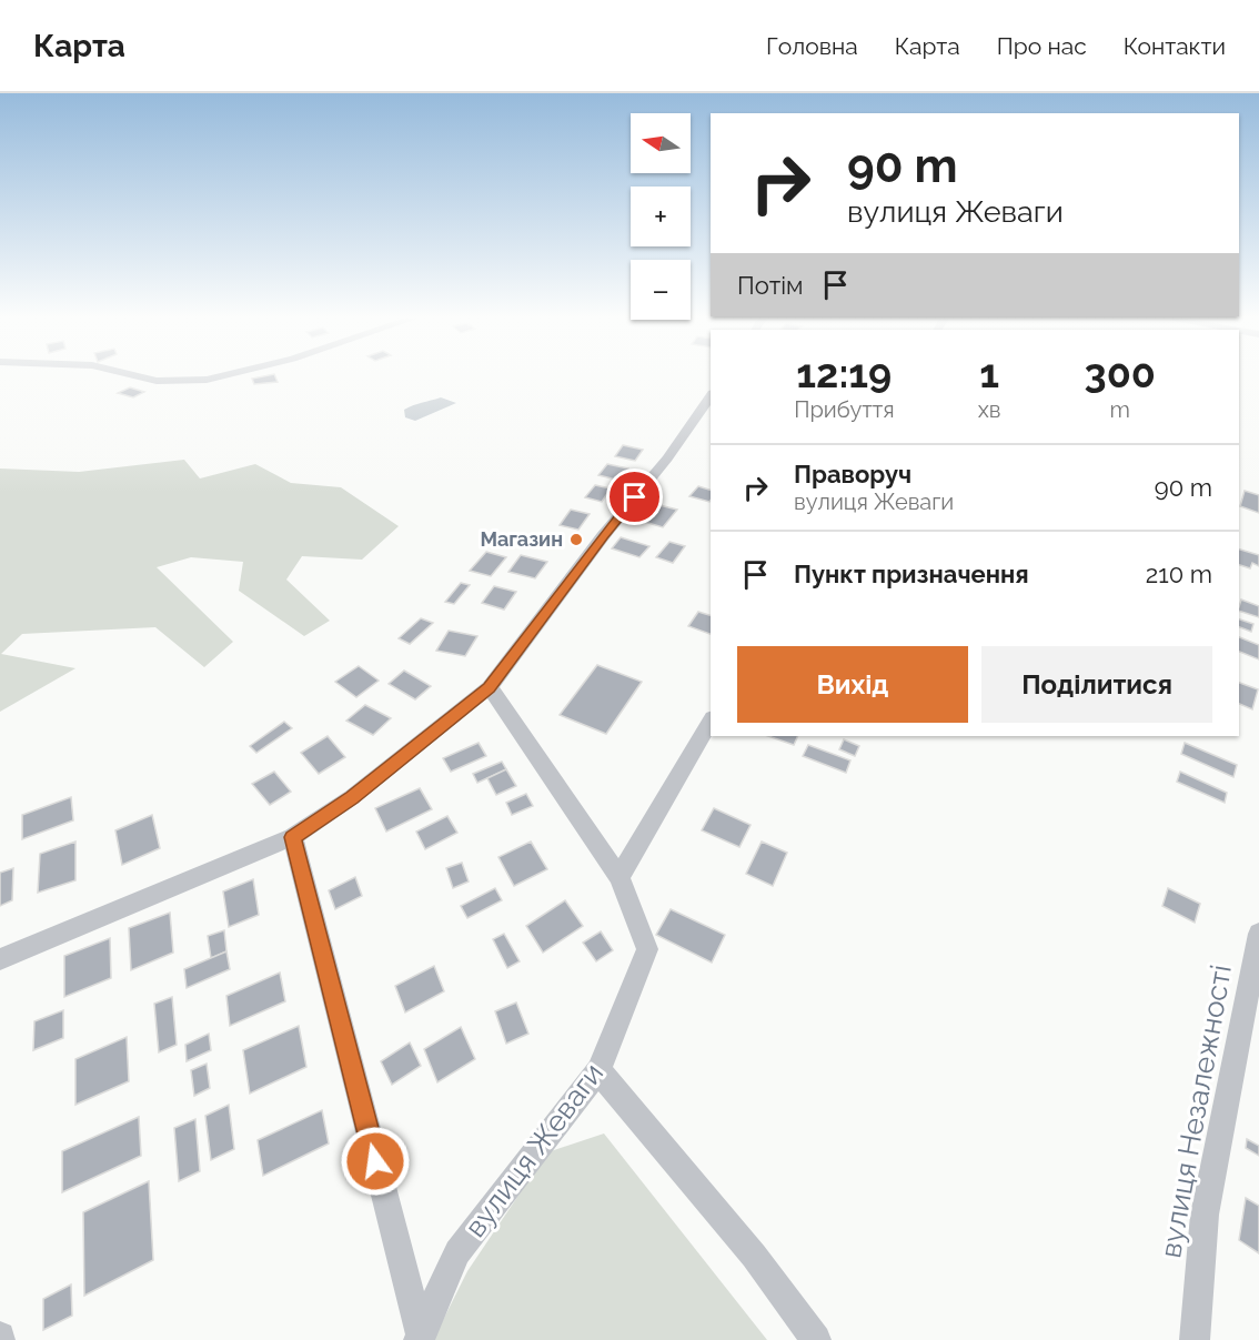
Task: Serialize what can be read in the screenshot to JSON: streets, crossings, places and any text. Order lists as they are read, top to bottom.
{
  "streets": {
    "street": ["вулиця Незалежності", "вулиця Жеваги"]
  },
  "places": ["Магазин"],
  "north": "left",
  "page": {
    "header": "Карта",
    "nav": [
      "Головна",
      "Карта",
      "Про нас",
      "Контакти"
    ],
    "map_buttons": ["+", "−"],
    "turn": ["90 m", "вулиця Жеваги"],
    "then": "Потім",
    "eta": [
      "12:19",
      "Прибуття",
      "1",
      "хв",
      "300",
      "m"
    ],
    "list": [
      {
        "name": "Праворуч",
        "note": "вулиця Жеваги",
        "value": "90 m"
      },
      {
        "name": "Пункт призначення",
        "value": "210 m"
      }
    ],
    "buttons": ["Вихід", "Поділитися"]
  }
}
